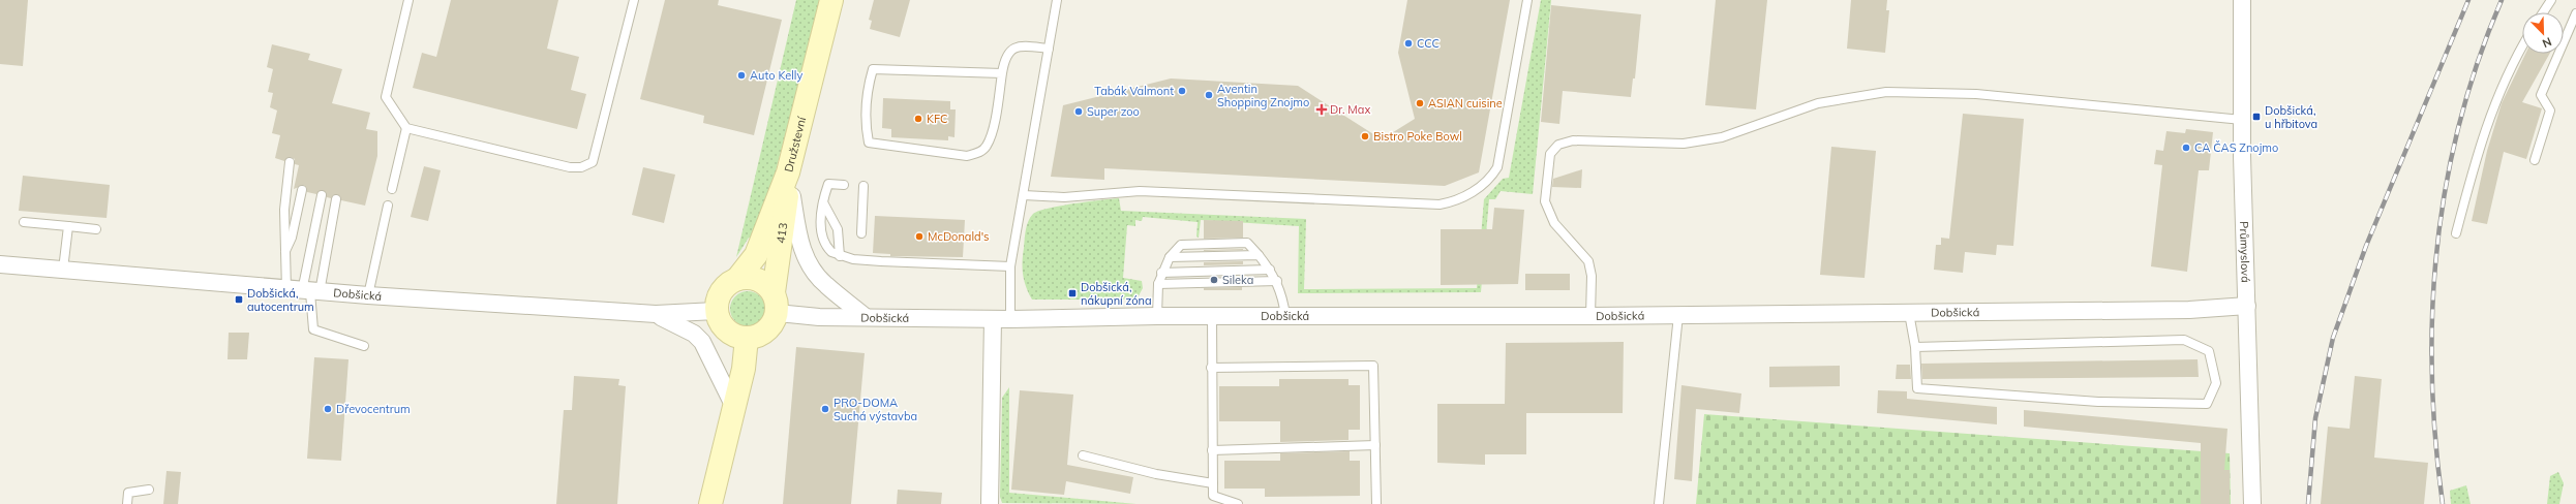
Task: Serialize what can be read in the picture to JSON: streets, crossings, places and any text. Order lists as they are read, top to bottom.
{
  "streets": {
    "main road": ["Družstevní", "413"],
    "street": ["Průmyslová", "Dobšická"]
  },
  "crossings": [
    ["Družstevní", "413"],
    ["Družstevní", "Dobšická"],
    ["413", "Dobšická"],
    ["Průmyslová", "Dobšická"]
  ],
  "places": {
    "other": [
      "CCC",
      "Auto Kelly",
      "Tabák Valmont",
      "Aventin Shopping Znojmo",
      "ASIAN cuisine",
      "Super zoo",
      "KFC",
      "Bistro Poke Bowl",
      "CA ČAS Znojmo",
      "McDonald's",
      "Sileka",
      "Dřevocentrum",
      "PRO-DOMA Suchá výstavba"
    ],
    "health": ["Dr. Max"],
    "transit": ["Dobšická, u hřbitova", "Dobšická, nákupní zóna", "Dobšická, autocentrum"]
  },
  "north": "bottom right"
}
